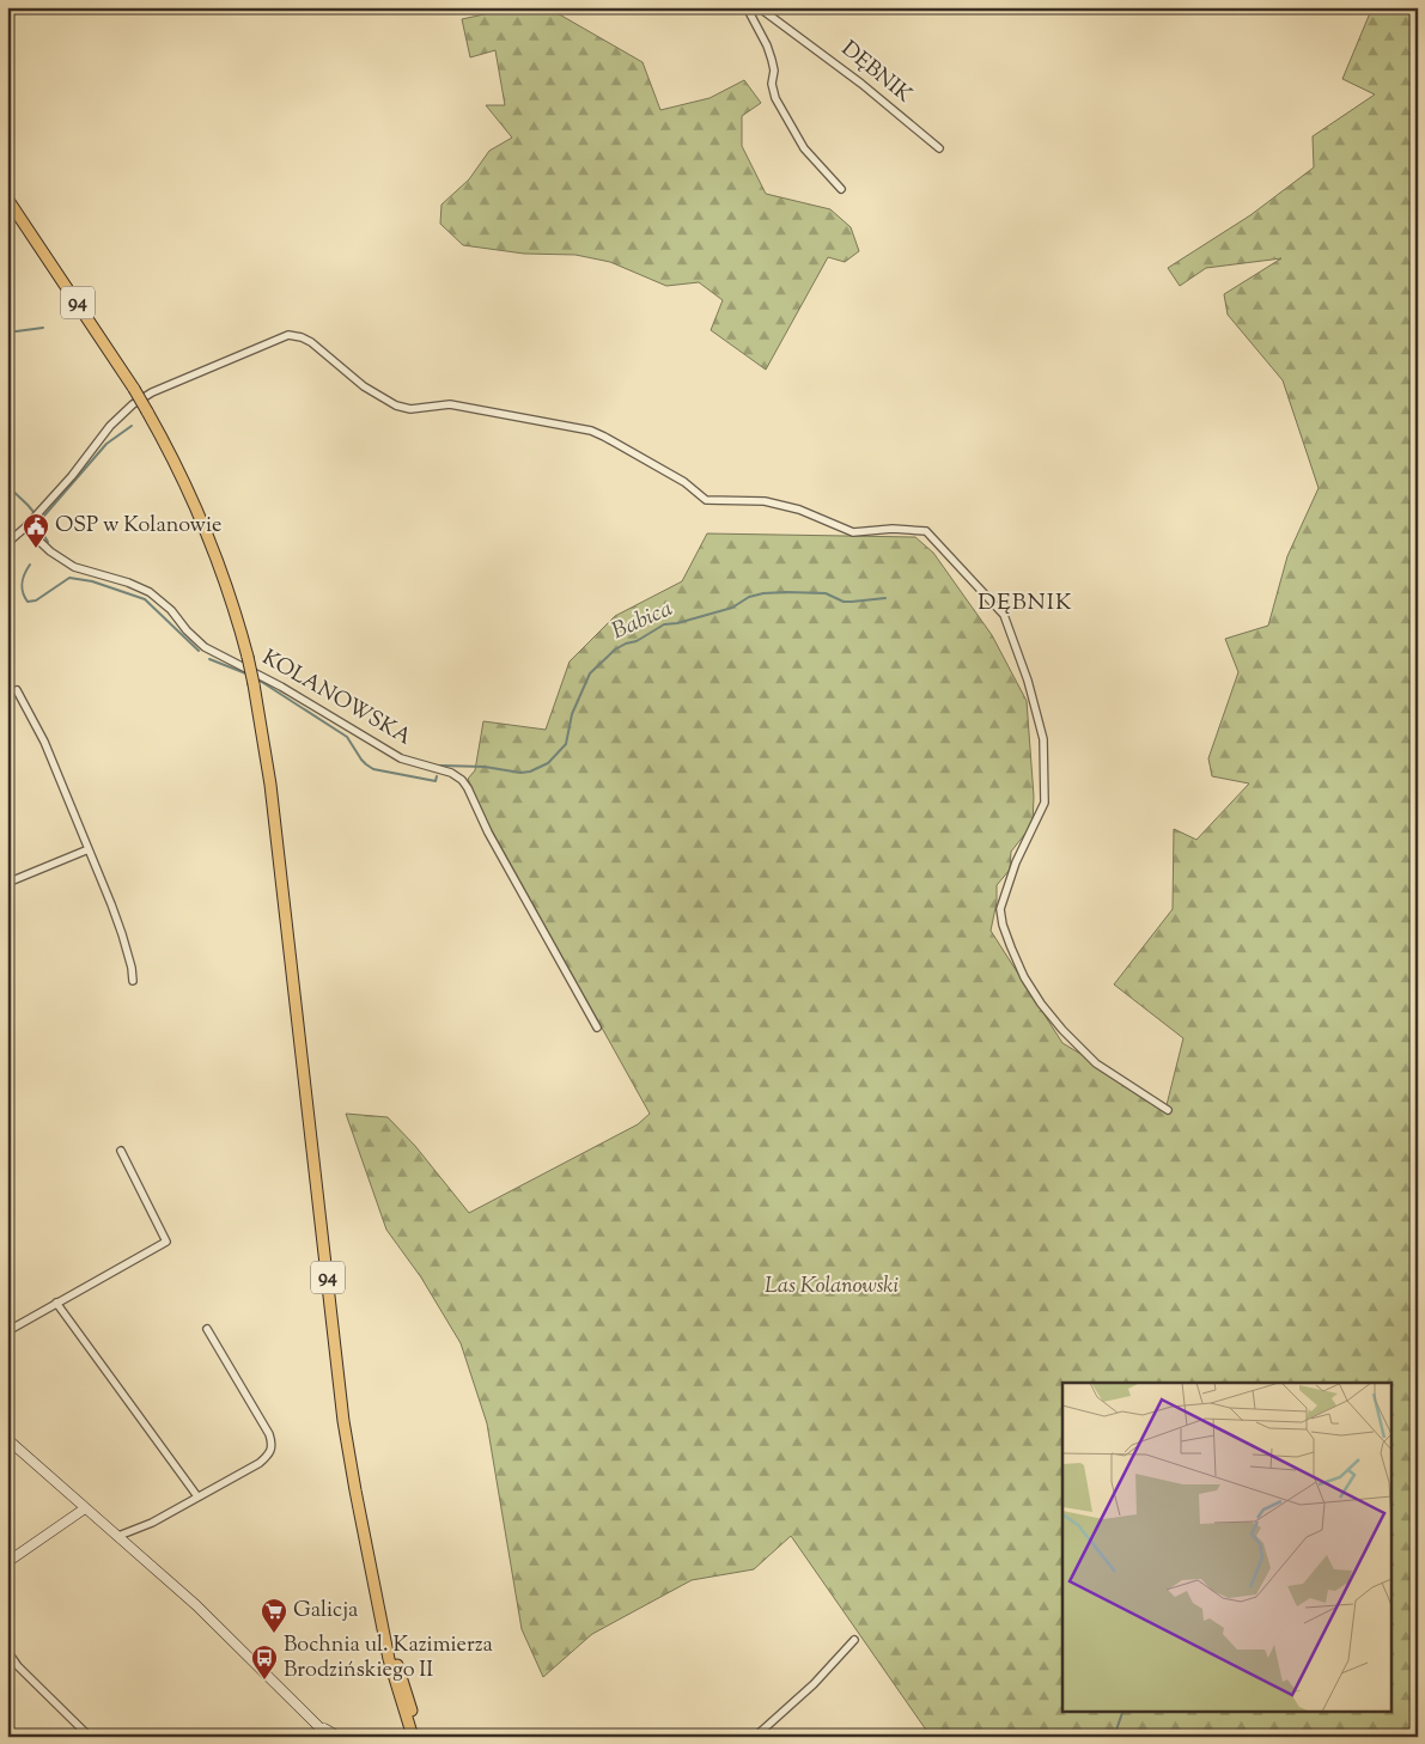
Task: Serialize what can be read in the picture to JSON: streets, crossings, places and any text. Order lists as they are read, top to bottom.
{
  "streets": {
    "main road": ["94"],
    "street": ["DĘBNIK", "KOLANOWSKA"]
  },
  "districts": ["DĘBNIK"],
  "water": ["Babica"],
  "parks": ["Las Kolanowski"],
  "places": {
    "public building": ["OSP w Kolanowie"],
    "supermarket": ["Galicja"],
    "bus stop": ["Bochnia ul. Kazimierza Brodzińskiego II"]
  }
}
